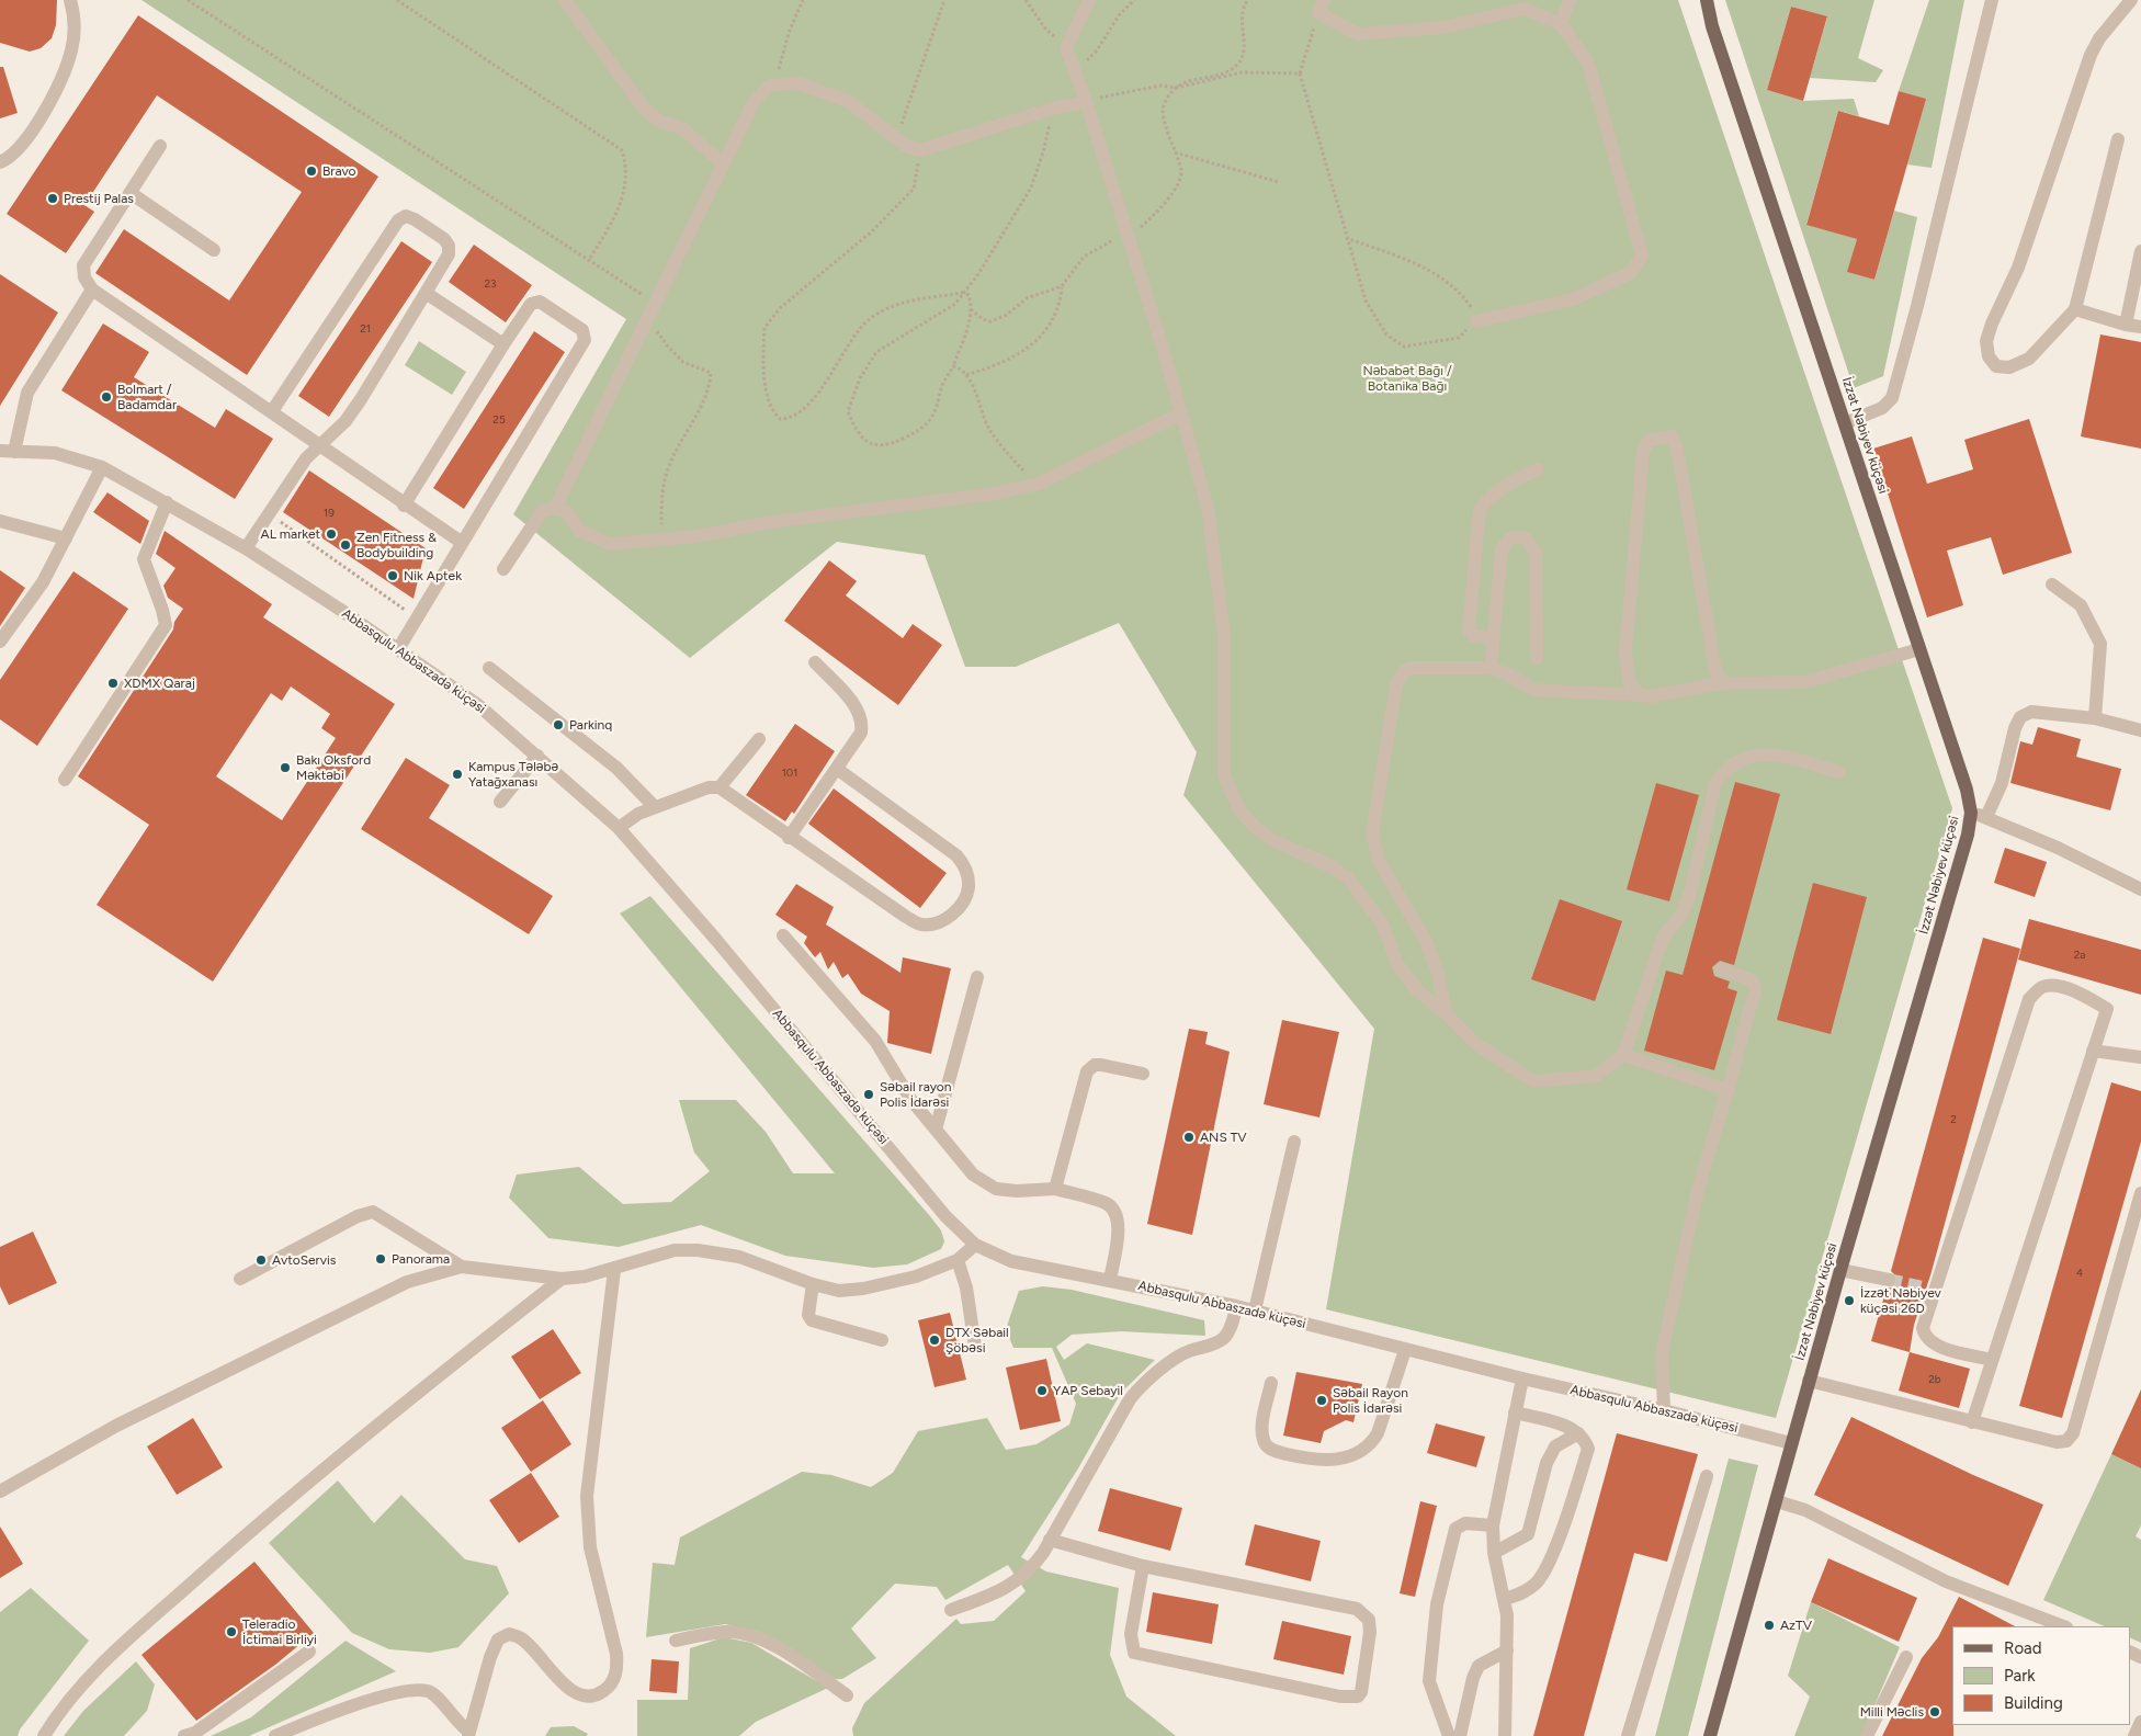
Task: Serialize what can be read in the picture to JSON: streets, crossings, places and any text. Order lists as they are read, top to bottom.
{
  "streets": {
    "main road": ["İzzət Nəbiyev küçəsi"],
    "street": ["Abbasqulu Abbaszadə küçəsi"]
  },
  "crossings": [
    ["İzzət Nəbiyev küçəsi", "Abbasqulu Abbaszadə küçəsi"]
  ],
  "parks": ["Nəbabət Bağı / Botanika Bağı"],
  "places": [
    "Bravo",
    "Prestij Palas",
    "Bolmart / Badamdar",
    "AL market",
    "Zen Fitness & Bodybuilding",
    "Nik Aptek",
    "XDMX Qaraj",
    "Parkinq",
    "Bakı Oksford Məktəbi",
    "Kampus Tələbə Yatağxanası",
    "Səbail rayon Polis İdarəsi",
    "ANS TV",
    "Panorama",
    "AvtoServis",
    "İzzət Nəbiyev küçəsi 26D",
    "DTX Səbail Şöbəsi",
    "YAP Sebayil",
    "Səbail Rayon Polis İdarəsi",
    "AzTV",
    "Teleradio İctimai Birliyi",
    "Milli Məclis"
  ],
  "house_numbers": [
    "23",
    "21",
    "25",
    "19",
    "101",
    "2a",
    "2",
    "4",
    "2b"
  ],
  "legend": ["Road", "Park", "Building"]
}
